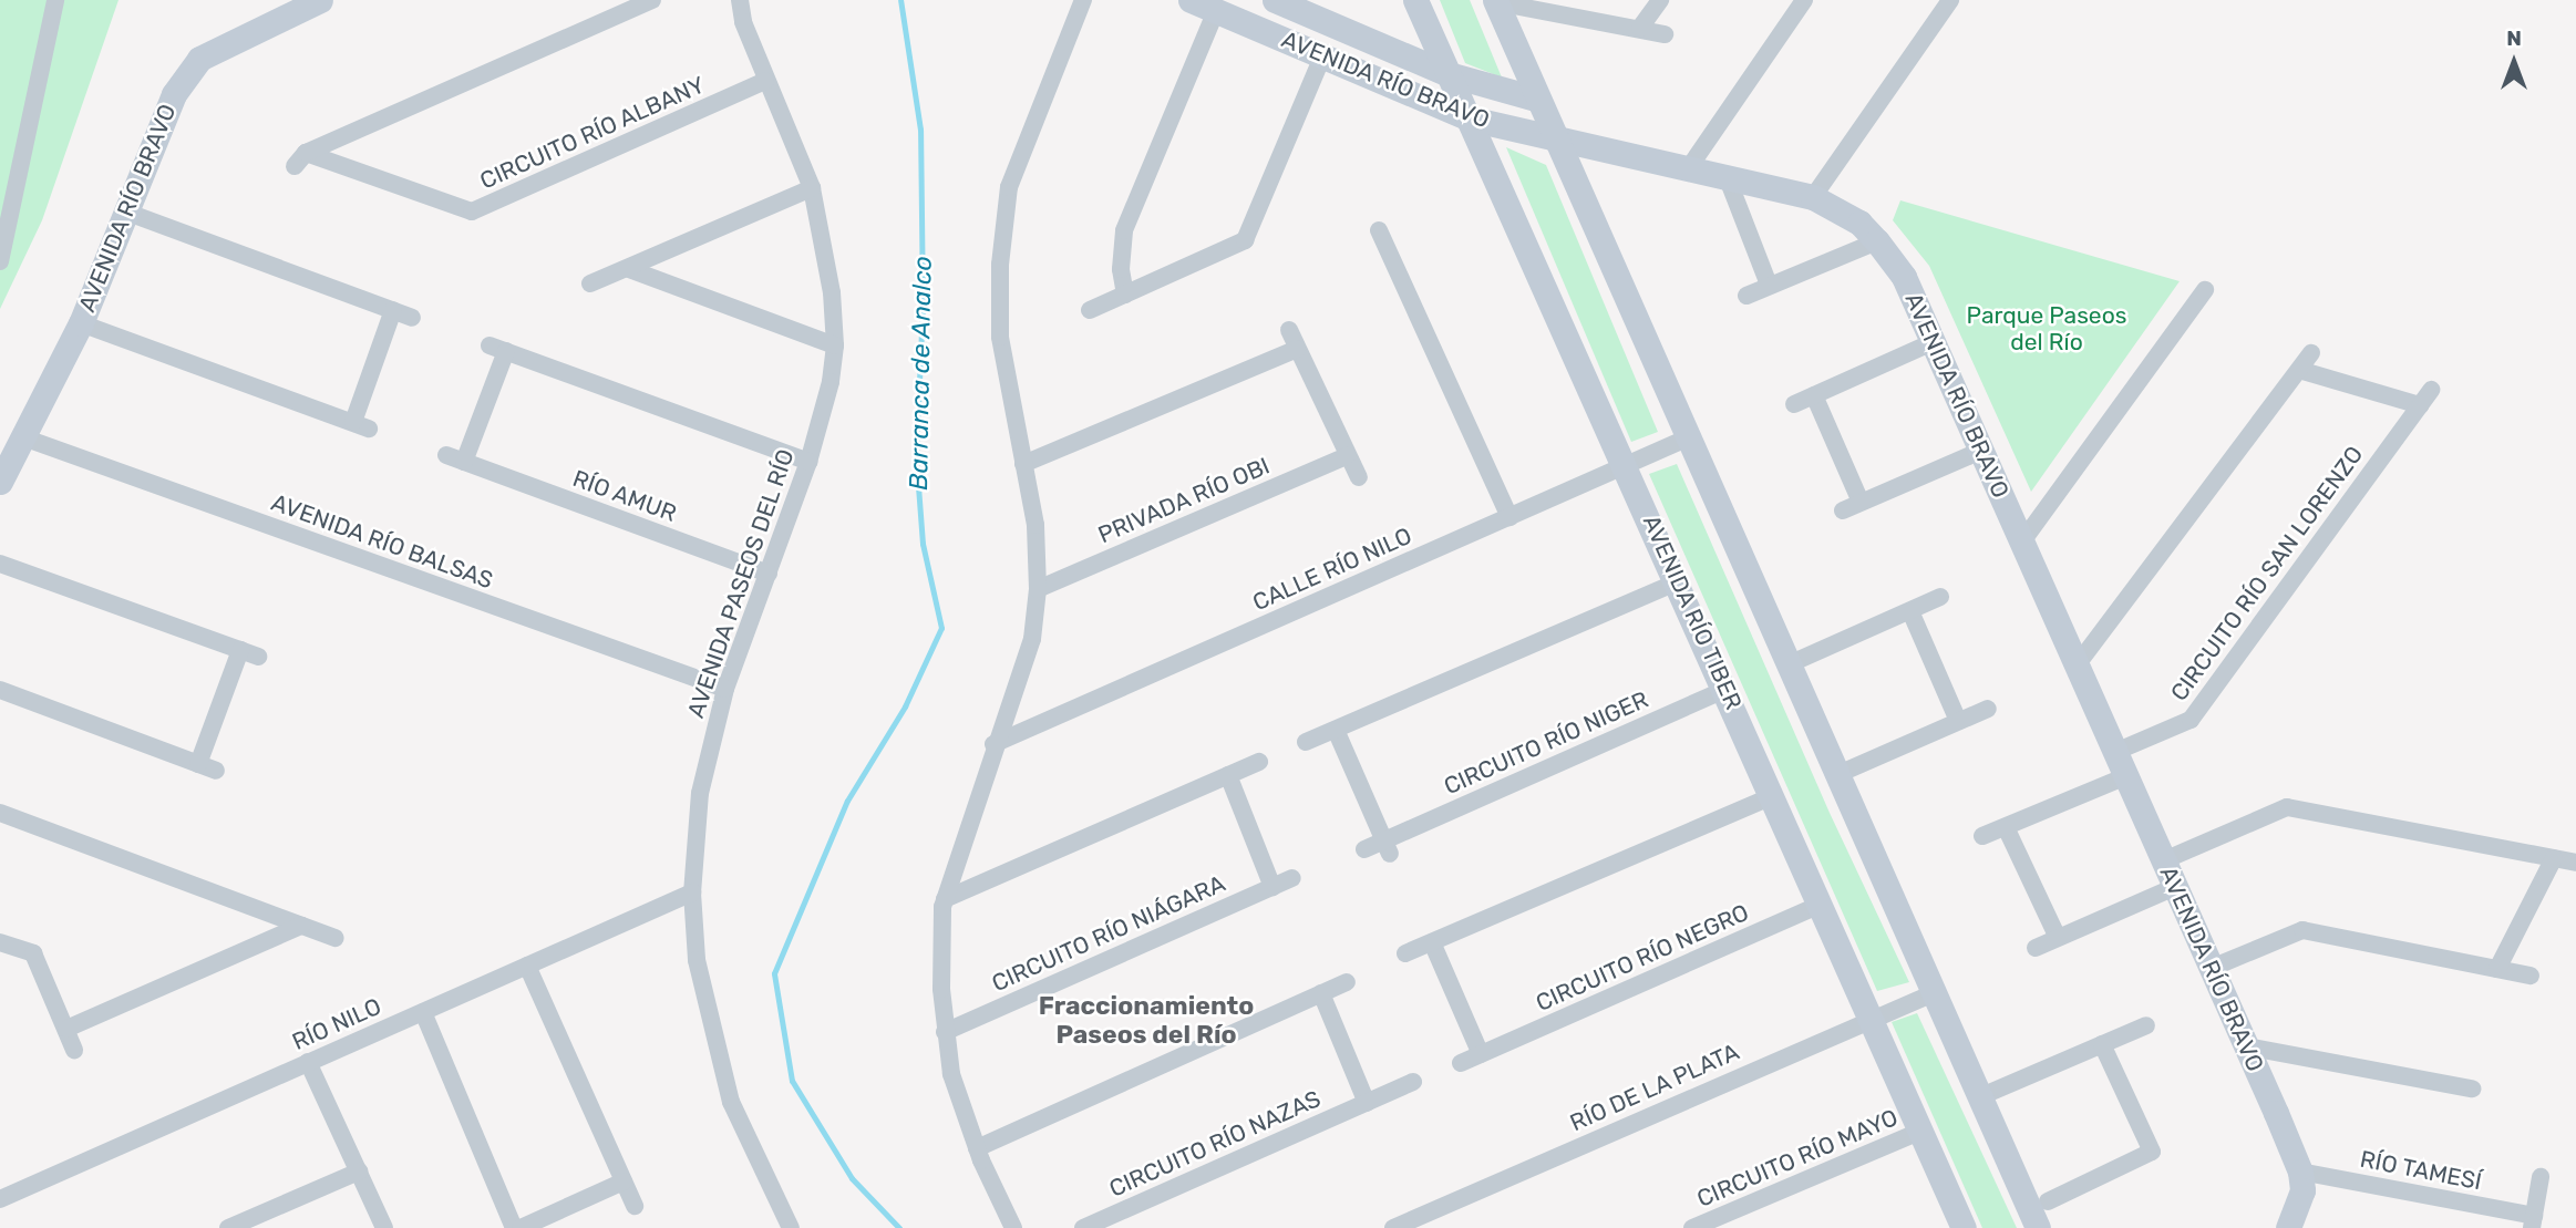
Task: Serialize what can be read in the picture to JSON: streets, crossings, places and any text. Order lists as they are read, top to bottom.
{
  "streets": {
    "street": [
      "AVENIDA RÍO BRAVO",
      "CIRCUITO RÍO ALBANY",
      "RÍO AMUR",
      "PRIVADA RÍO OBI",
      "AVENIDA RÍO BALSAS",
      "CALLE RÍO NILO",
      "CIRCUITO RÍO SAN LORENZO",
      "AVENIDA PASEOS DEL RÍO",
      "AVENIDA RÍO TIBER",
      "CIRCUITO RÍO NIGER",
      "CIRCUITO RÍO NIÁGARA",
      "CIRCUITO RÍO NEGRO",
      "RÍO NILO",
      "RÍO DE LA PLATA",
      "CIRCUITO RÍO NAZAS",
      "CIRCUITO RÍO MAYO",
      "RÍO TAMESÍ"
    ]
  },
  "crossings": [
    ["AVENIDA RÍO BRAVO", "AVENIDA RÍO BALSAS"],
    ["AVENIDA RÍO BRAVO", "CIRCUITO RÍO SAN LORENZO"],
    ["AVENIDA RÍO BRAVO", "AVENIDA RÍO TIBER"],
    ["AVENIDA RÍO BRAVO", "RÍO TAMESÍ"],
    ["CIRCUITO RÍO ALBANY", "AVENIDA PASEOS DEL RÍO"],
    ["RÍO AMUR", "AVENIDA PASEOS DEL RÍO"],
    ["AVENIDA RÍO BALSAS", "AVENIDA PASEOS DEL RÍO"],
    ["CALLE RÍO NILO", "AVENIDA RÍO TIBER"],
    ["AVENIDA PASEOS DEL RÍO", "RÍO NILO"],
    ["AVENIDA RÍO TIBER", "CIRCUITO RÍO NIGER"],
    ["AVENIDA RÍO TIBER", "CIRCUITO RÍO NEGRO"],
    ["AVENIDA RÍO TIBER", "RÍO DE LA PLATA"],
    ["AVENIDA RÍO TIBER", "CIRCUITO RÍO MAYO"]
  ],
  "districts": ["Fraccionamiento Paseos del Río"],
  "water": ["Barranca de Analco"],
  "parks": ["Parque Paseos del Río"],
  "north": "top"
}
